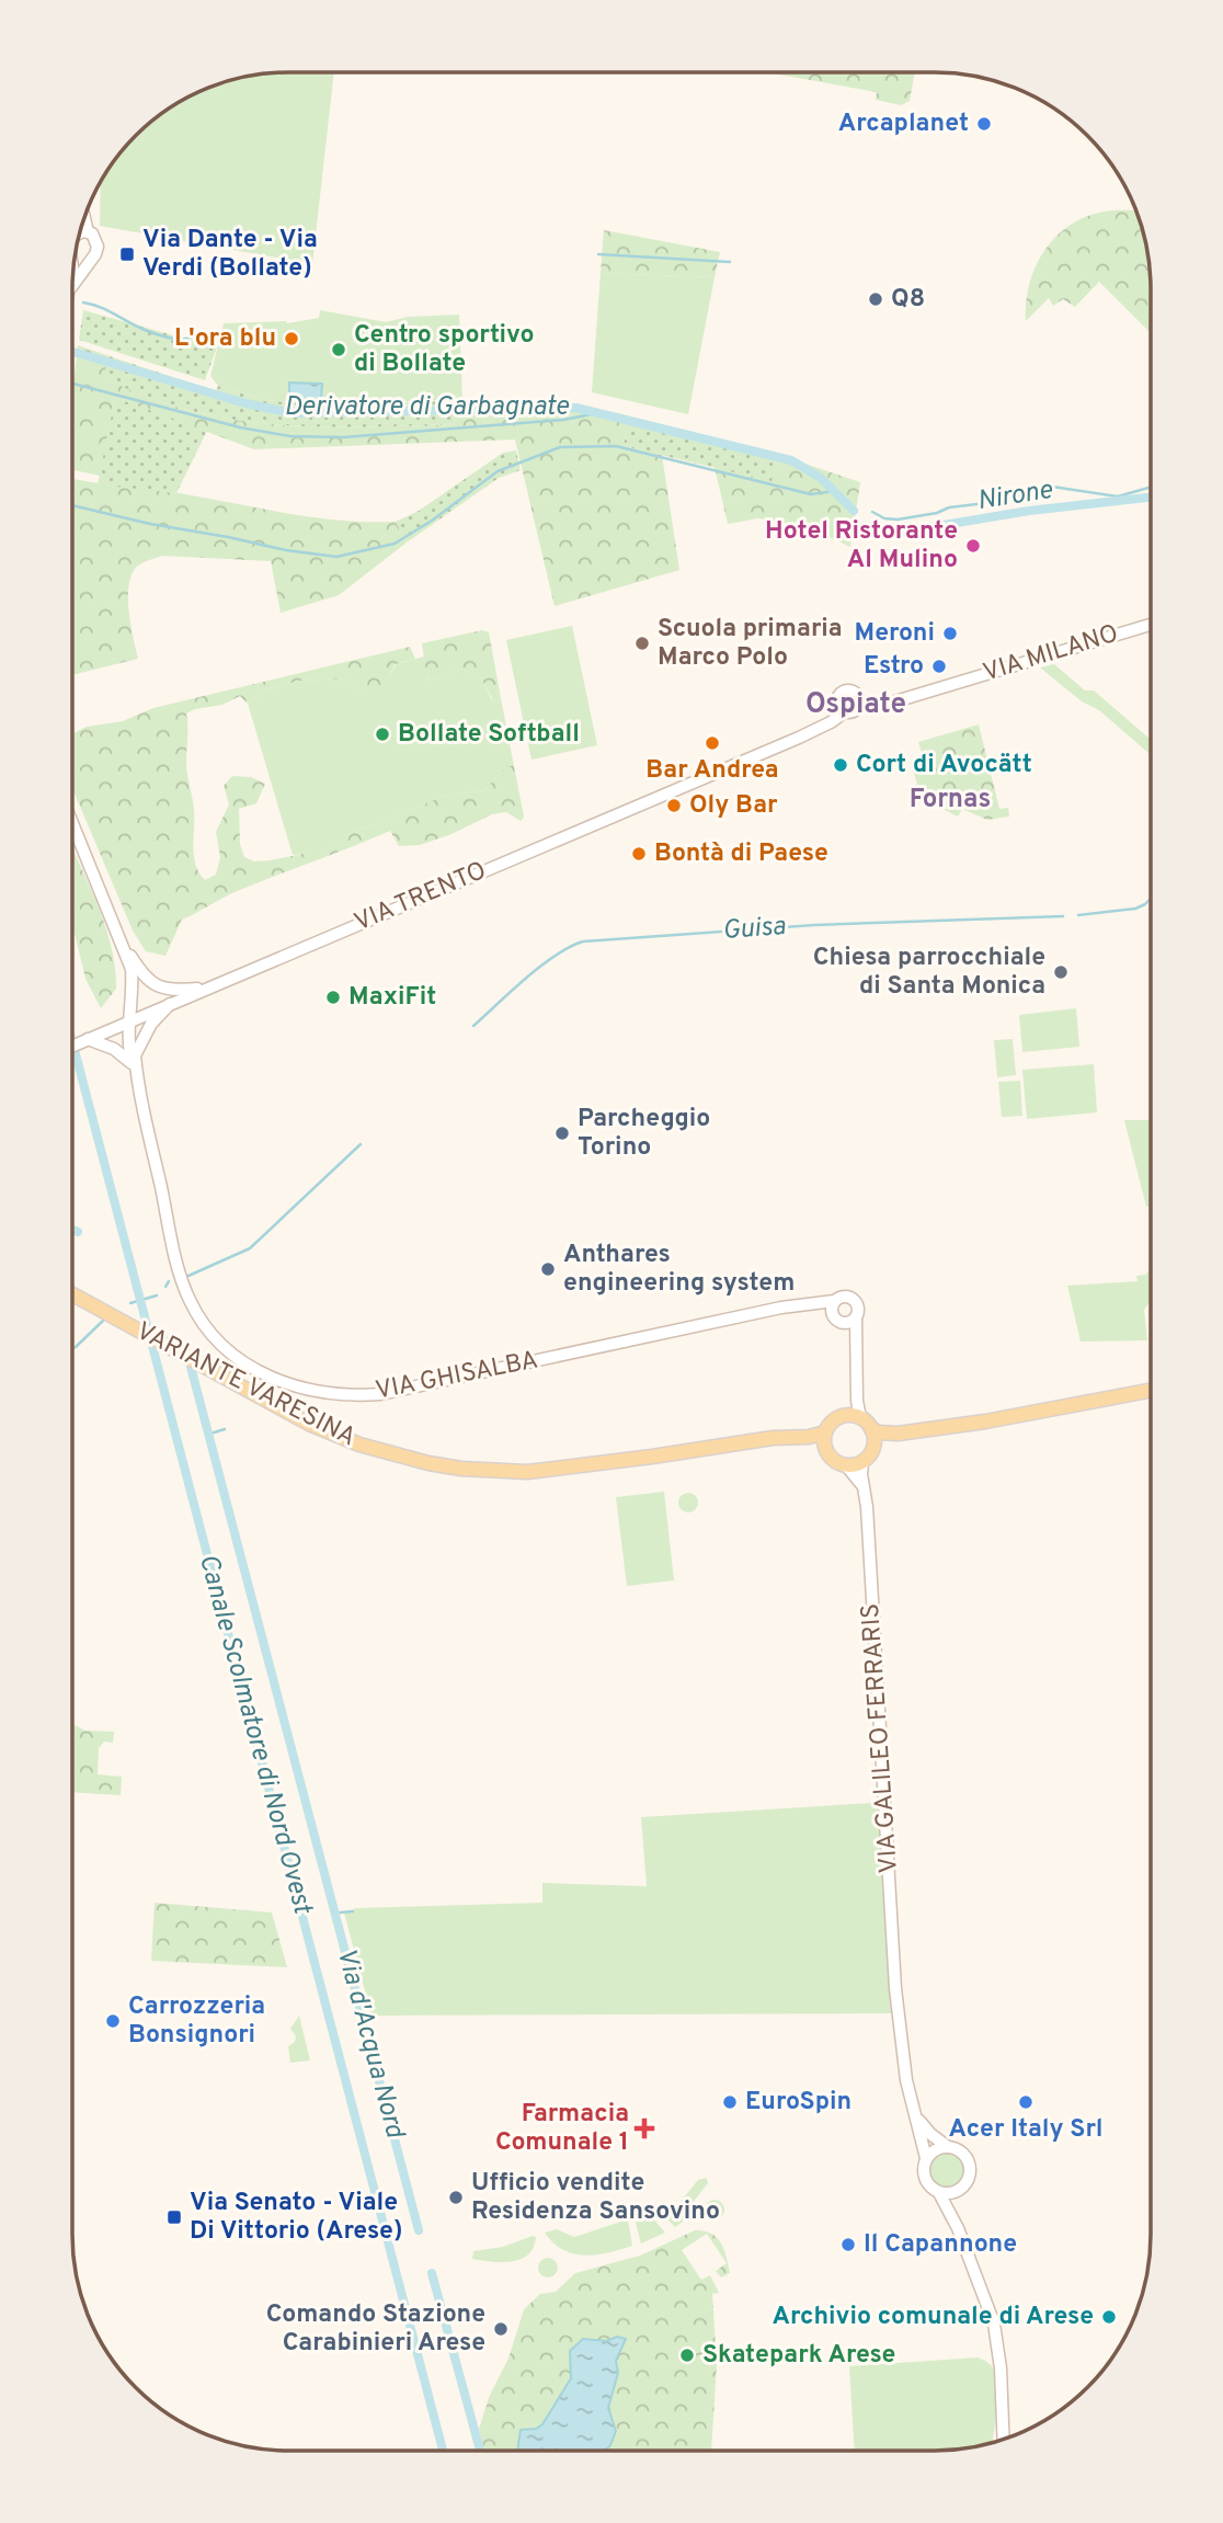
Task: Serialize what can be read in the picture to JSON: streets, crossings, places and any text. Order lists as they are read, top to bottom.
{
  "streets": {
    "main road": ["VARIANTE VARESINA"],
    "street": [
      "VIA MILANO",
      "VIA TRENTO",
      "VIA GHISALBA",
      "VIA GALILEO FERRARIS"
    ]
  },
  "crossings": [
    ["VIA MILANO", "VIA TRENTO"],
    ["VIA TRENTO", "VIA GHISALBA"],
    ["VARIANTE VARESINA", "VIA GALILEO FERRARIS"]
  ],
  "districts": ["Ospiate", "Fornas"],
  "water": [
    "Derivatore di Garbagnate",
    "Nirone",
    "Guisa",
    "Canale Scolmatore di Nord Ovest",
    "Via d'Acqua Nord"
  ],
  "places": {
    "other": [
      "Arcaplanet",
      "Q8",
      "L'ora blu",
      "Centro sportivo di Bollate",
      "Hotel Ristorante Al Mulino",
      "Meroni",
      "Scuola primaria Marco Polo",
      "Estro",
      "Bollate Softball",
      "Bar Andrea",
      "Cort di Avocätt",
      "Oly Bar",
      "Bontà di Paese",
      "Chiesa parrocchiale di Santa Monica",
      "MaxiFit",
      "Parcheggio Torino",
      "Anthares engineering system",
      "Carrozzeria Bonsignori",
      "EuroSpin",
      "Acer Italy Srl",
      "Ufficio vendite Residenza Sansovino",
      "Il Capannone",
      "Archivio comunale di Arese",
      "Comando Stazione Carabinieri Arese",
      "Skatepark Arese"
    ],
    "transit": ["Via Dante - Via Verdi (Bollate)", "Via Senato - Viale Di Vittorio (Arese)"],
    "health": ["Farmacia Comunale 1"]
  }
}
